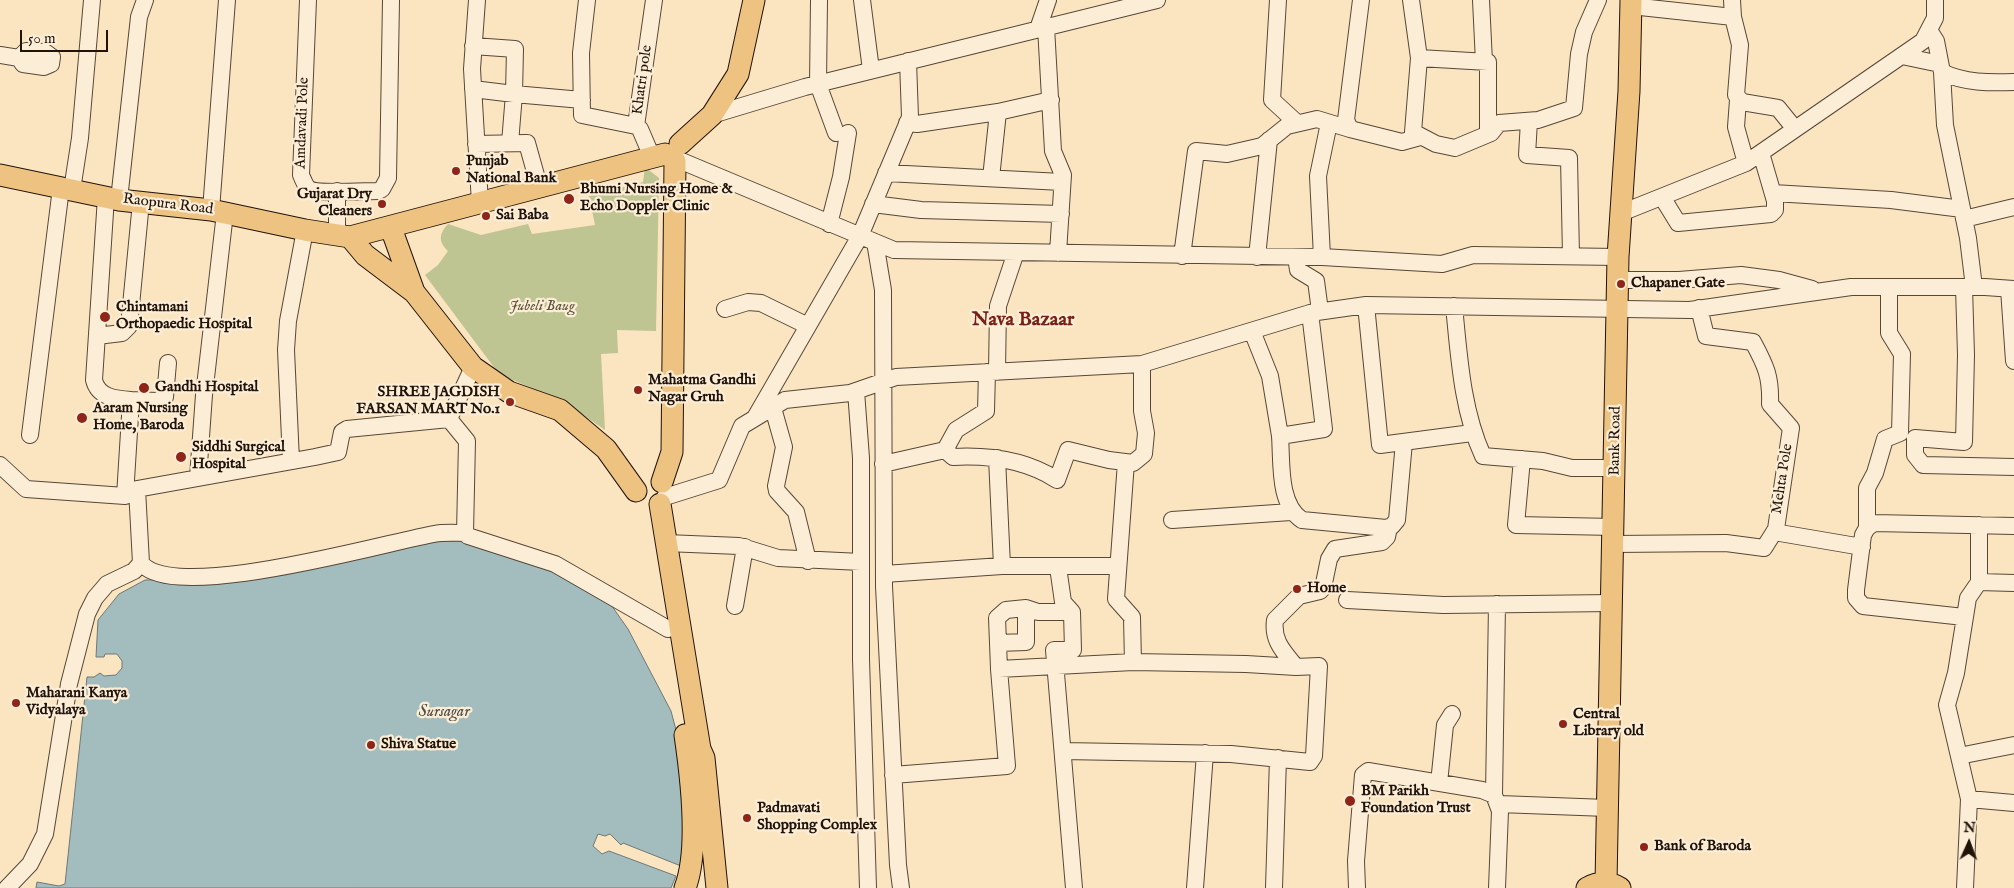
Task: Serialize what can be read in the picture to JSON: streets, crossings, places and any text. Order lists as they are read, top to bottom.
{
  "streets": {
    "main road": ["Raopura Road", "Bank Road"],
    "street": ["Khatri pole", "Amdavadi Pole", "Mehta Pole"]
  },
  "crossings": [
    ["Bank Road", "Mehta Pole"]
  ],
  "districts": ["Nava Bazaar"],
  "water": ["Sursagar"],
  "parks": ["Jubeli Baug"],
  "places": [
    "Punjab National Bank",
    "Bhumi Nursing Home & Echo Doppler Clinic",
    "Gujarat Dry Cleaners",
    "Sai Baba",
    "Chapaner Gate",
    "Chintamani Orthopaedic Hospital",
    "Gandhi Hospital",
    "Mahatma Gandhi Nagar Gruh",
    "SHREE JAGDISH FARSAN MART No.1",
    "Aaram Nursing Home, Baroda",
    "Siddhi Surgical Hospital",
    "Home",
    "Maharani Kanya Vidyalaya",
    "Central Library old",
    "Shiva Statue",
    "BM Parikh Foundation Trust",
    "Padmavati Shopping Complex",
    "Bank of Baroda"
  ],
  "scale_bar": "50 m",
  "north": "top"
}
